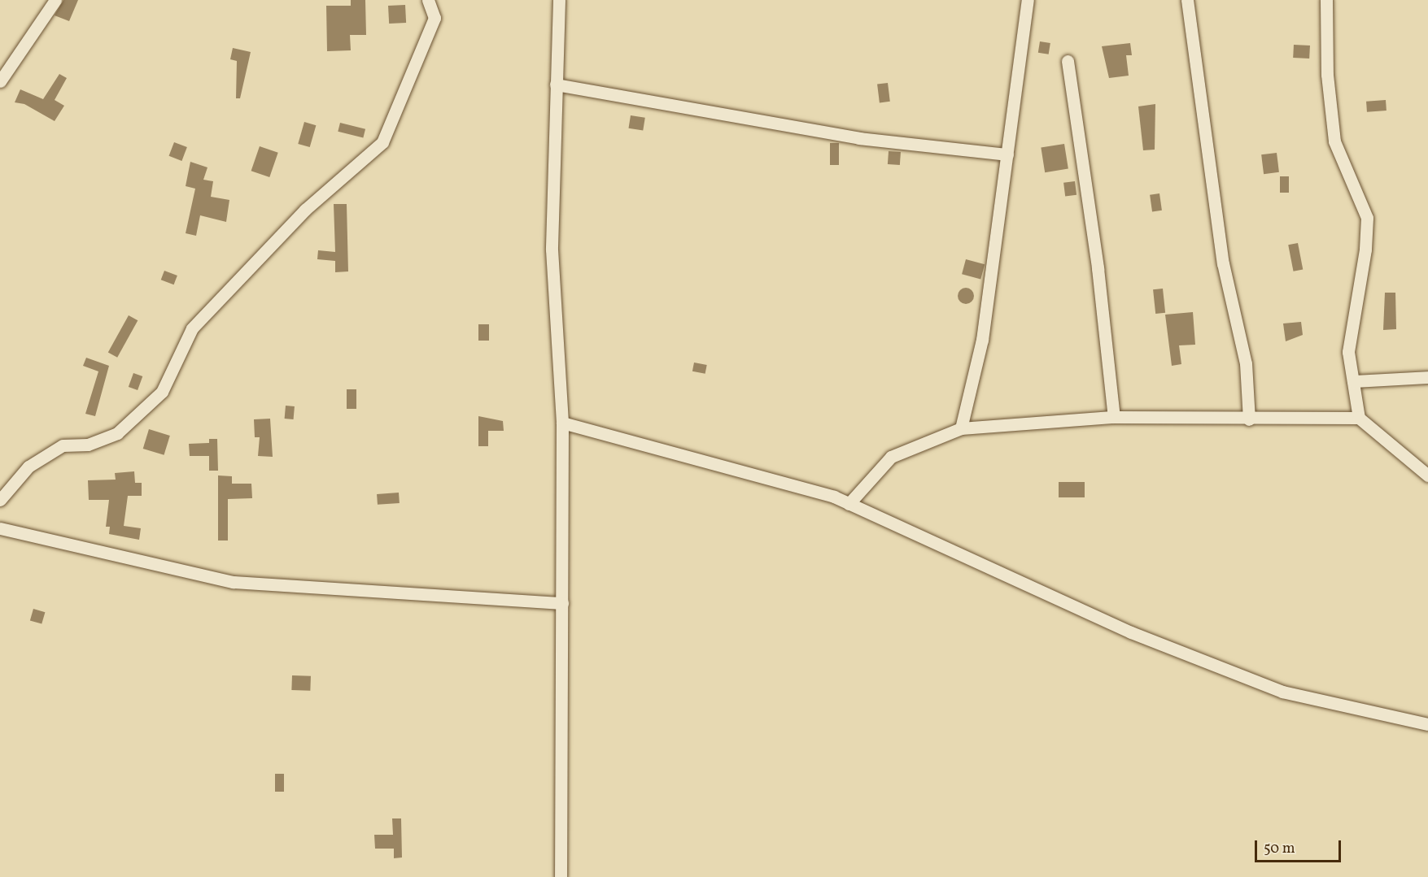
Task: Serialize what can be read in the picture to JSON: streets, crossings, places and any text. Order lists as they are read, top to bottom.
{
  "scale_bar": "50 m"
}
